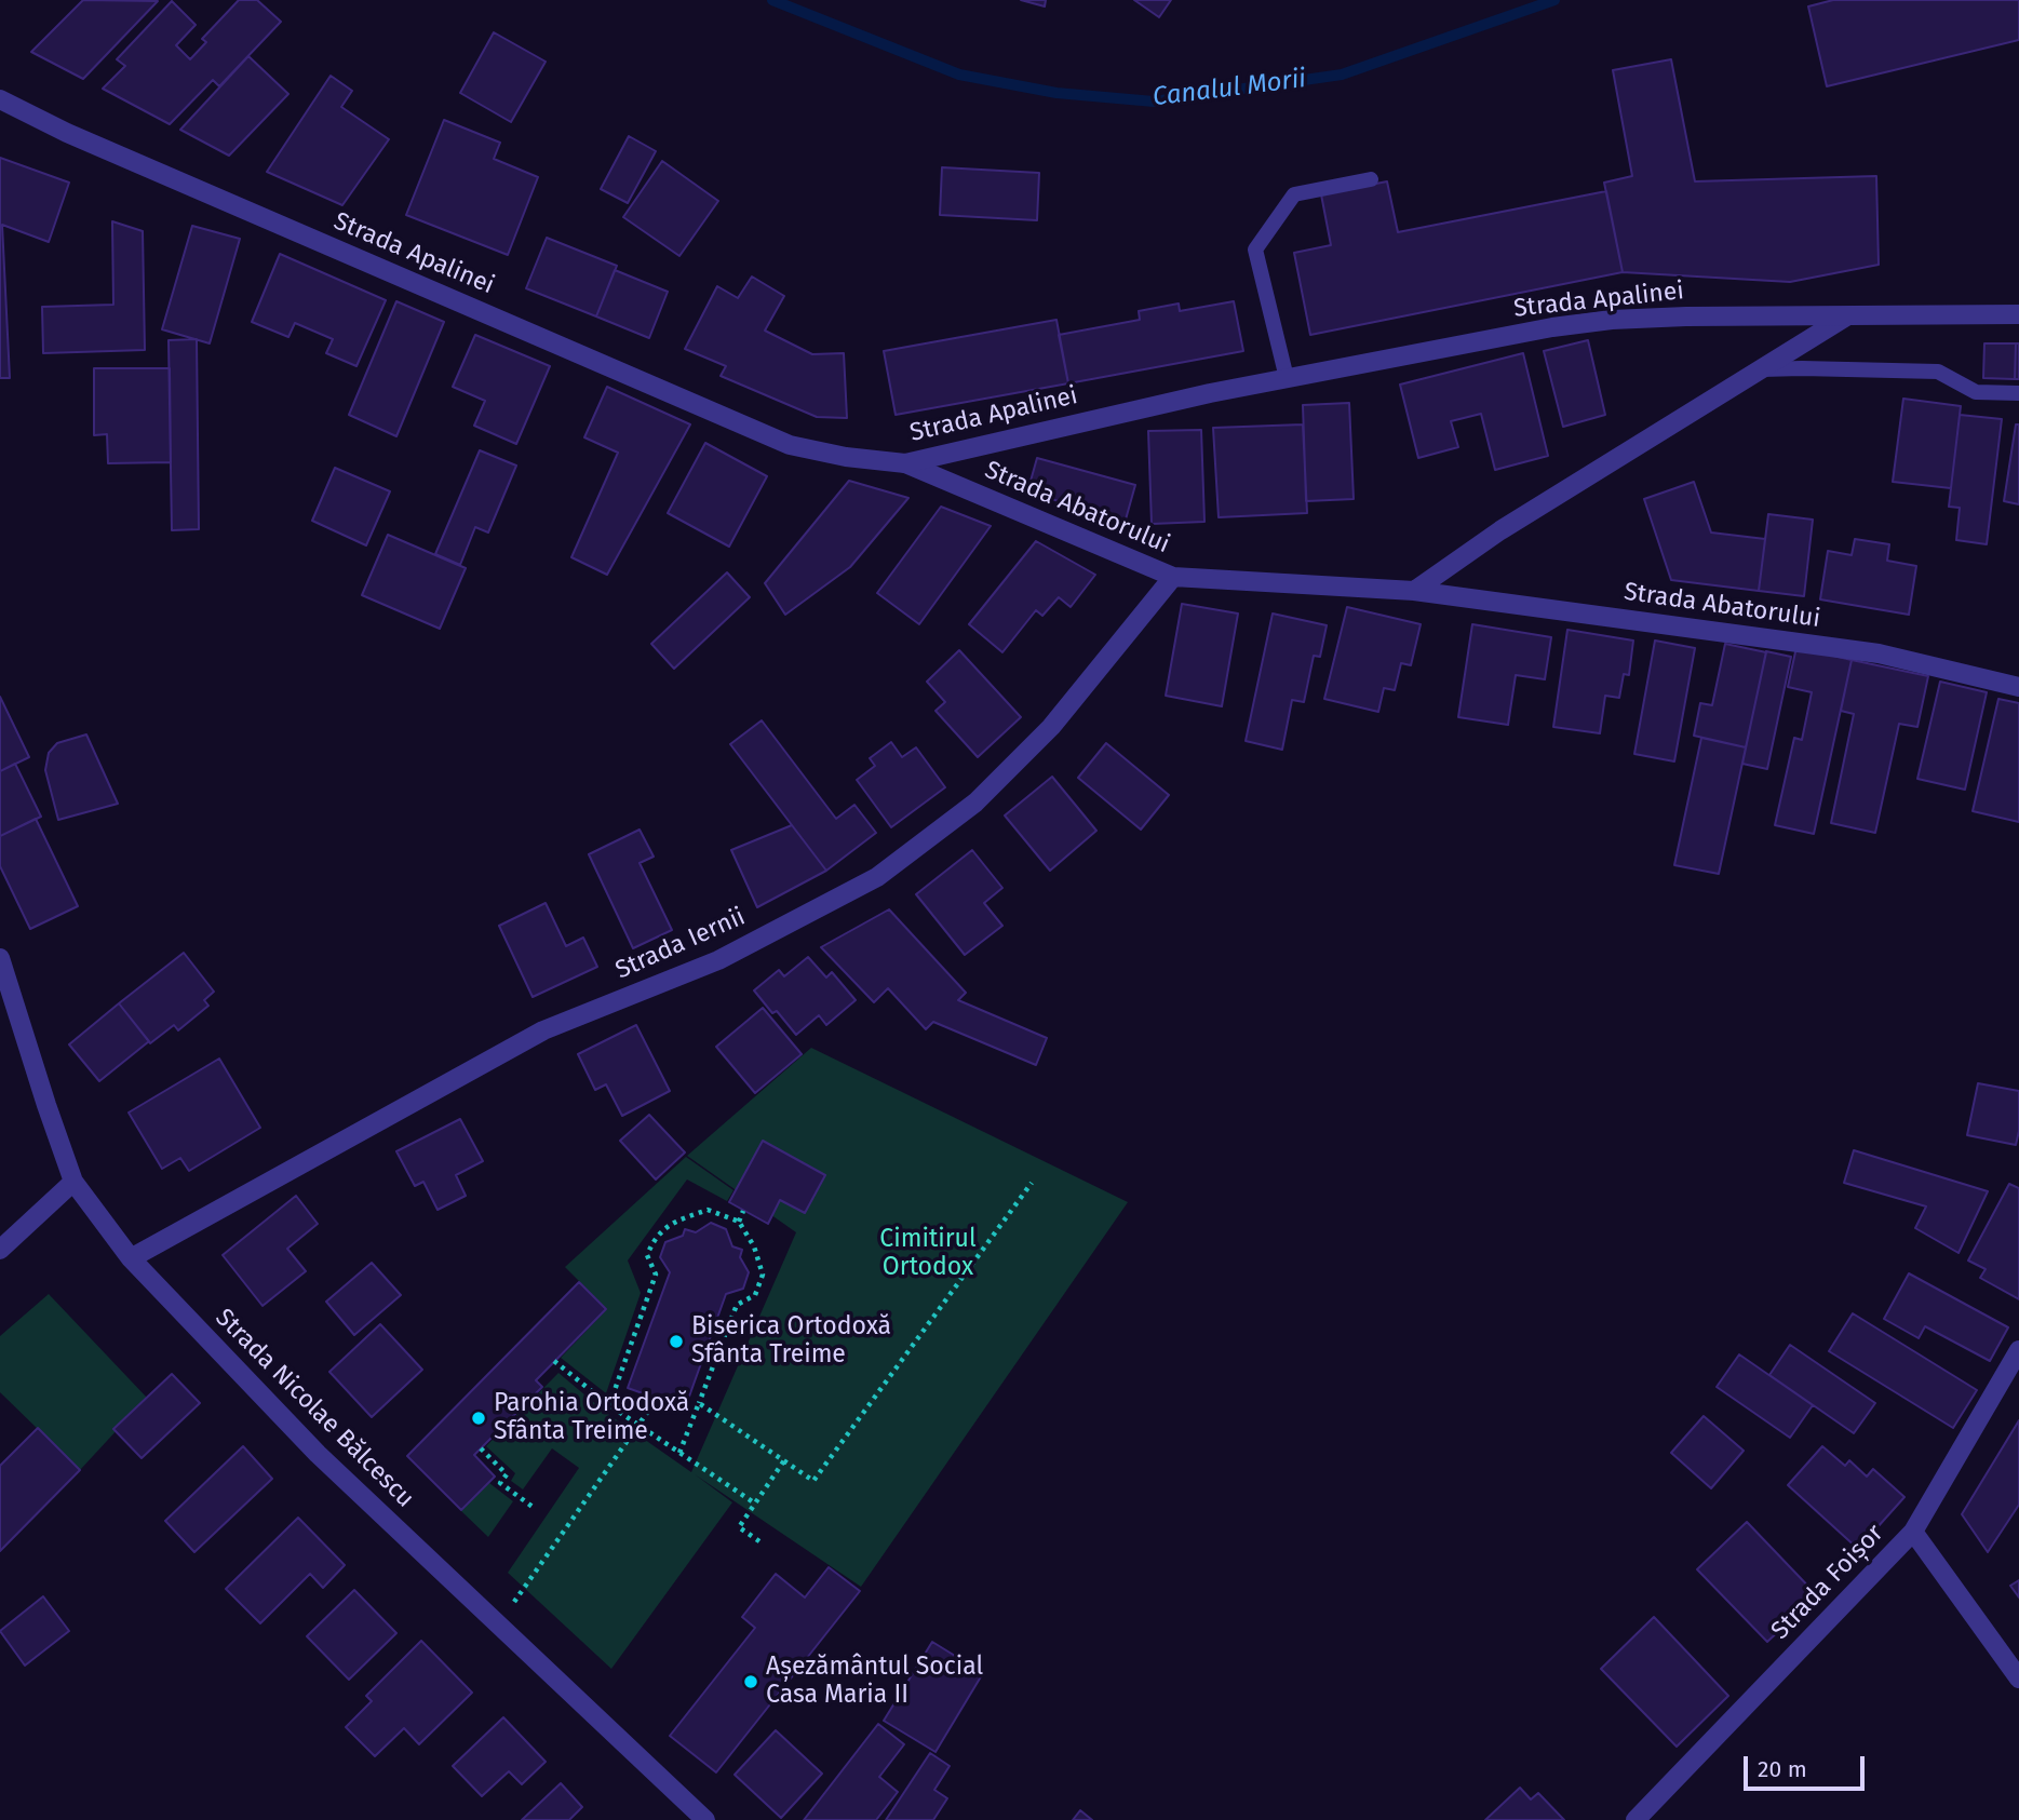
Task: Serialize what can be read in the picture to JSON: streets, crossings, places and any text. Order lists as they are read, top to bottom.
{
  "streets": {
    "street": [
      "Strada Apalinei",
      "Strada Abatorului",
      "Strada Iernii",
      "Strada Nicolae Bălcescu",
      "Strada Foișor"
    ]
  },
  "crossings": [
    ["Strada Apalinei", "Strada Abatorului"],
    ["Strada Abatorului", "Strada Iernii"],
    ["Strada Iernii", "Strada Nicolae Bălcescu"]
  ],
  "water": ["Canalul Morii"],
  "parks": ["Cimitirul Ortodox"],
  "places": ["Biserica Ortodoxă Sfânta Treime", "Parohia Ortodoxă Sfânta Treime", "Așezământul Social Casa Maria II"],
  "scale_bar": "20 m"
}
